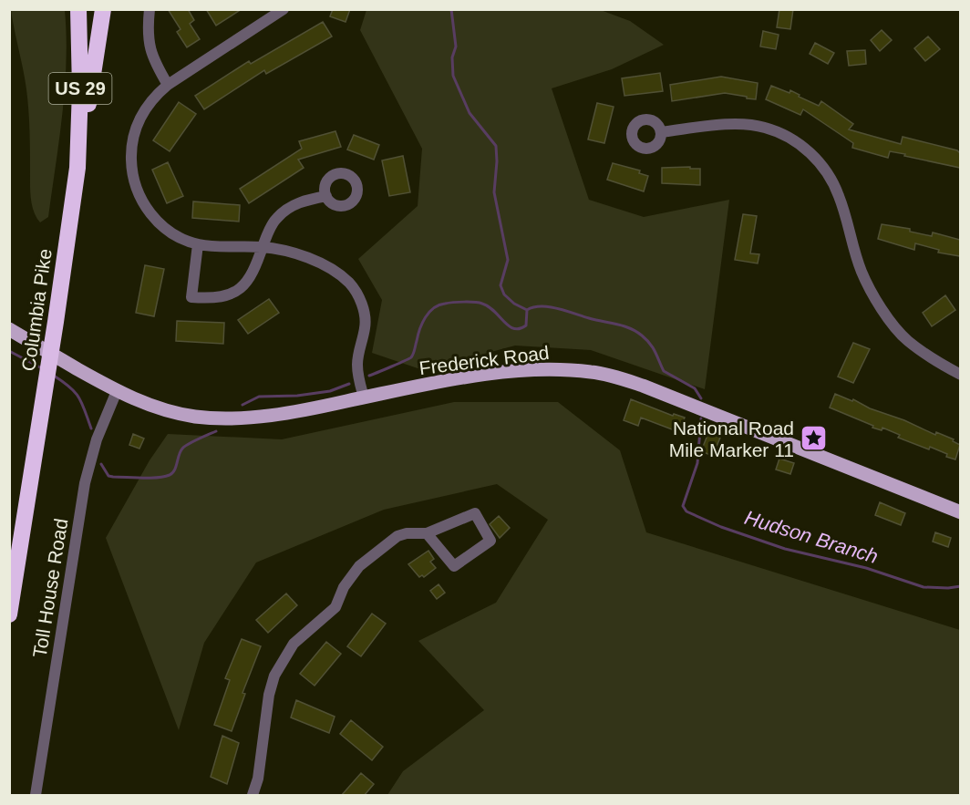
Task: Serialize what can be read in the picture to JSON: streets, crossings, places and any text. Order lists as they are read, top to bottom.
{
  "streets": {
    "highway": ["US 29", "Columbia Pike"],
    "main road": ["Frederick Road"],
    "street": ["Toll House Road"]
  },
  "crossings": [
    ["Frederick Road", "Toll House Road"]
  ],
  "water": ["Hudson Branch"],
  "places": {
    "place": ["National Road Mile Marker 11"]
  }
}
